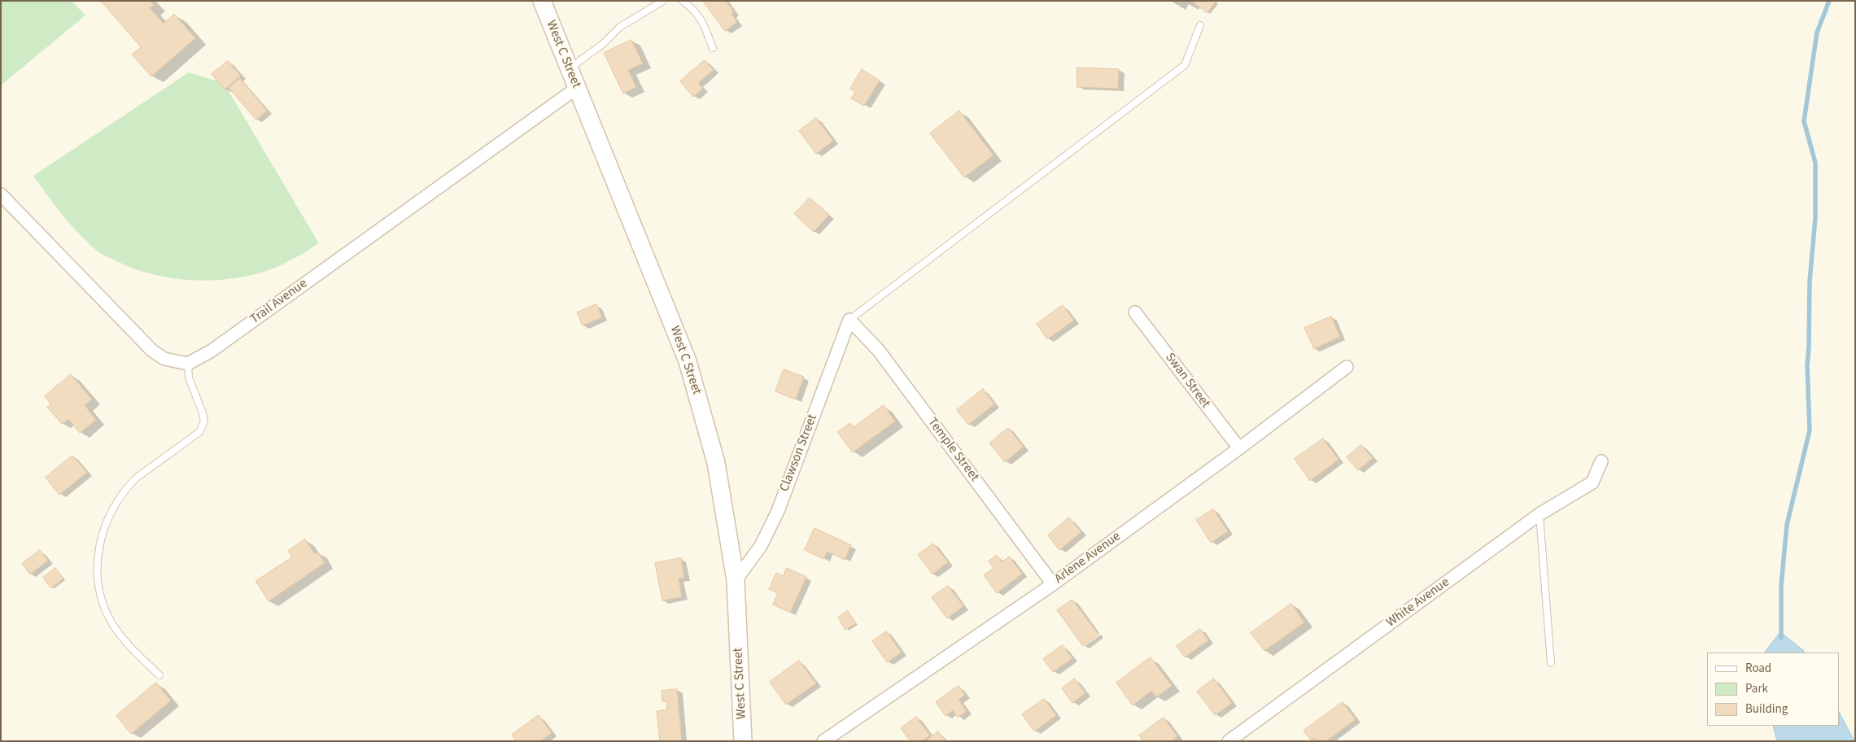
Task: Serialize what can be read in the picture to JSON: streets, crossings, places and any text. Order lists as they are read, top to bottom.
{
  "streets": {
    "main road": ["West C Street"],
    "street": [
      "Trail Avenue",
      "Swan Street",
      "Temple Street",
      "Clawson Street",
      "Arlene Avenue",
      "White Avenue"
    ]
  },
  "crossings": [
    ["West C Street", "Trail Avenue"],
    ["West C Street", "Clawson Street"],
    ["Swan Street", "Arlene Avenue"],
    ["Temple Street", "Clawson Street"],
    ["Temple Street", "Arlene Avenue"]
  ],
  "legend": ["Road", "Park", "Building"]
}
